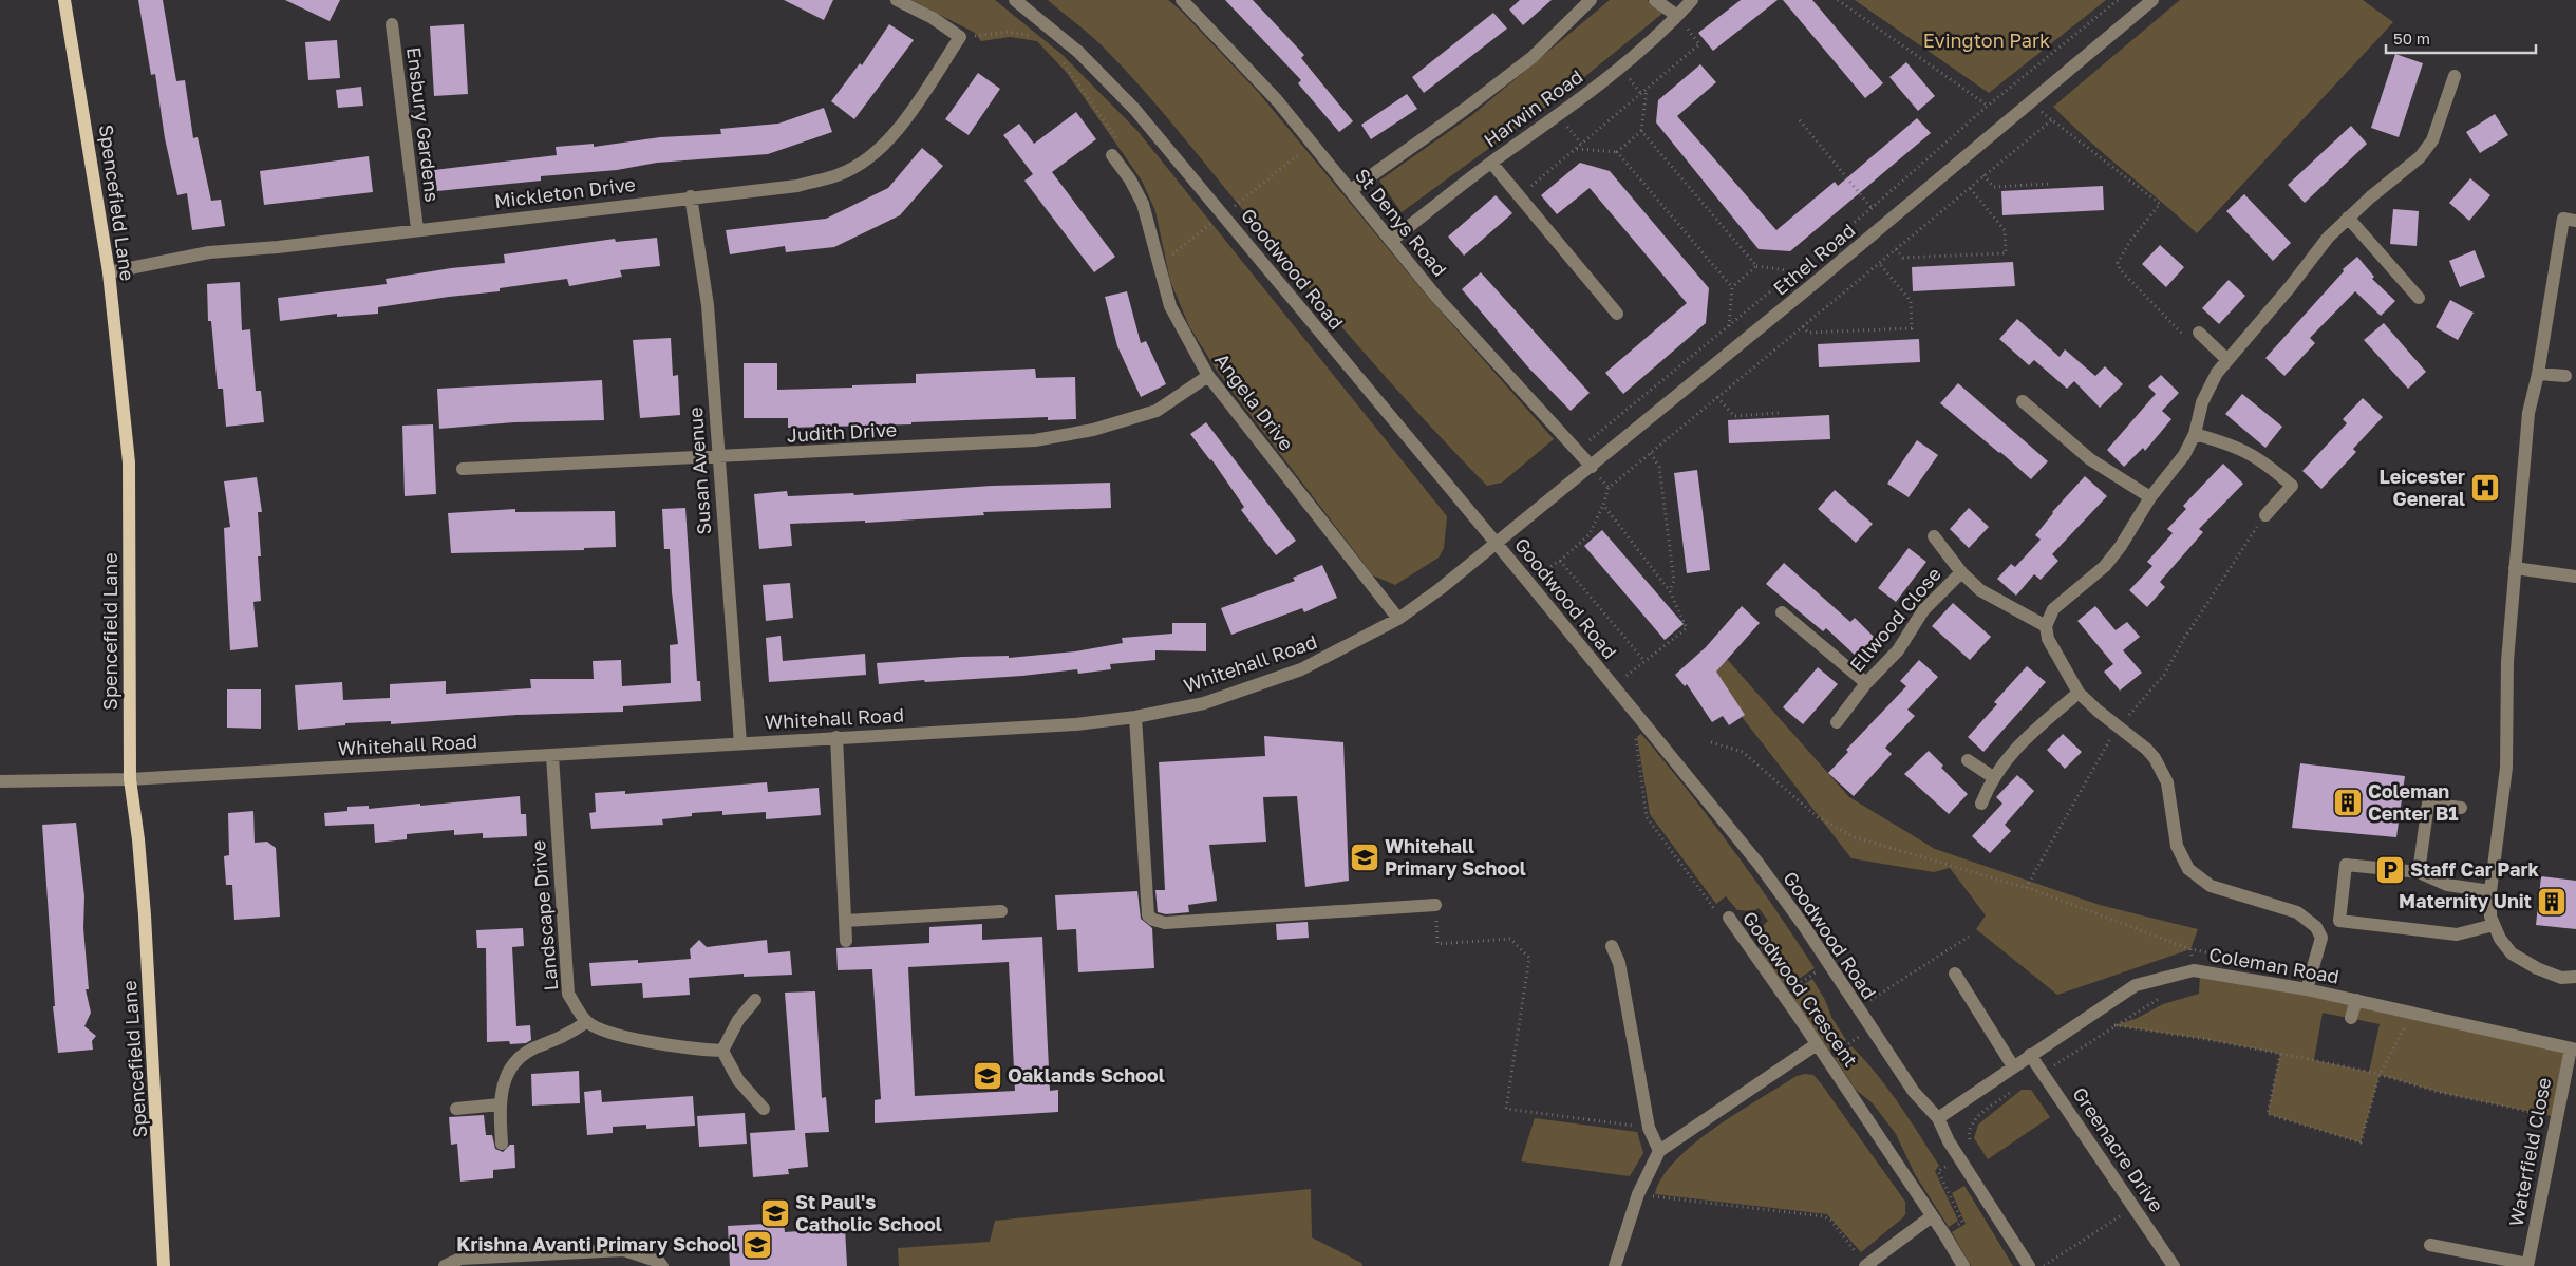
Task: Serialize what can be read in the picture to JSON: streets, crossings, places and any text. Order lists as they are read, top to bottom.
{
  "streets": {
    "main road": ["Spencefield Lane"],
    "street": [
      "Harwin Road",
      "Ensbury Gardens",
      "Mickleton Drive",
      "St Denys Road",
      "Ethel Road",
      "Goodwood Road",
      "Angela Drive",
      "Judith Drive",
      "Susan Avenue",
      "Ellwood Close",
      "Whitehall Road",
      "Landscape Drive",
      "Coleman Road",
      "Goodwood Crescent",
      "Greenacre Drive",
      "Waterfield Close"
    ]
  },
  "crossings": [
    ["Harwin Road", "St Denys Road"],
    ["Ensbury Gardens", "Mickleton Drive"],
    ["Mickleton Drive", "Spencefield Lane"],
    ["Mickleton Drive", "Susan Avenue"],
    ["Spencefield Lane", "Whitehall Road"],
    ["St Denys Road", "Ethel Road"],
    ["Ethel Road", "Goodwood Road"],
    ["Ethel Road", "Whitehall Road"],
    ["Goodwood Road", "Whitehall Road"],
    ["Goodwood Road", "Coleman Road"],
    ["Angela Drive", "Judith Drive"],
    ["Angela Drive", "Whitehall Road"],
    ["Judith Drive", "Susan Avenue"],
    ["Susan Avenue", "Whitehall Road"],
    ["Whitehall Road", "Landscape Drive"],
    ["Coleman Road", "Greenacre Drive"],
    ["Coleman Road", "Waterfield Close"]
  ],
  "parks": ["Evington Park"],
  "places": {
    "hospital": ["Leicester General"],
    "building": ["Coleman Center B1", "Maternity Unit"],
    "school or university": [
      "Whitehall Primary School",
      "Oaklands School",
      "St Paul's Catholic School",
      "Krishna Avanti Primary School"
    ],
    "parking": ["Staff Car Park"]
  },
  "scale_bar": "50 m"
}
